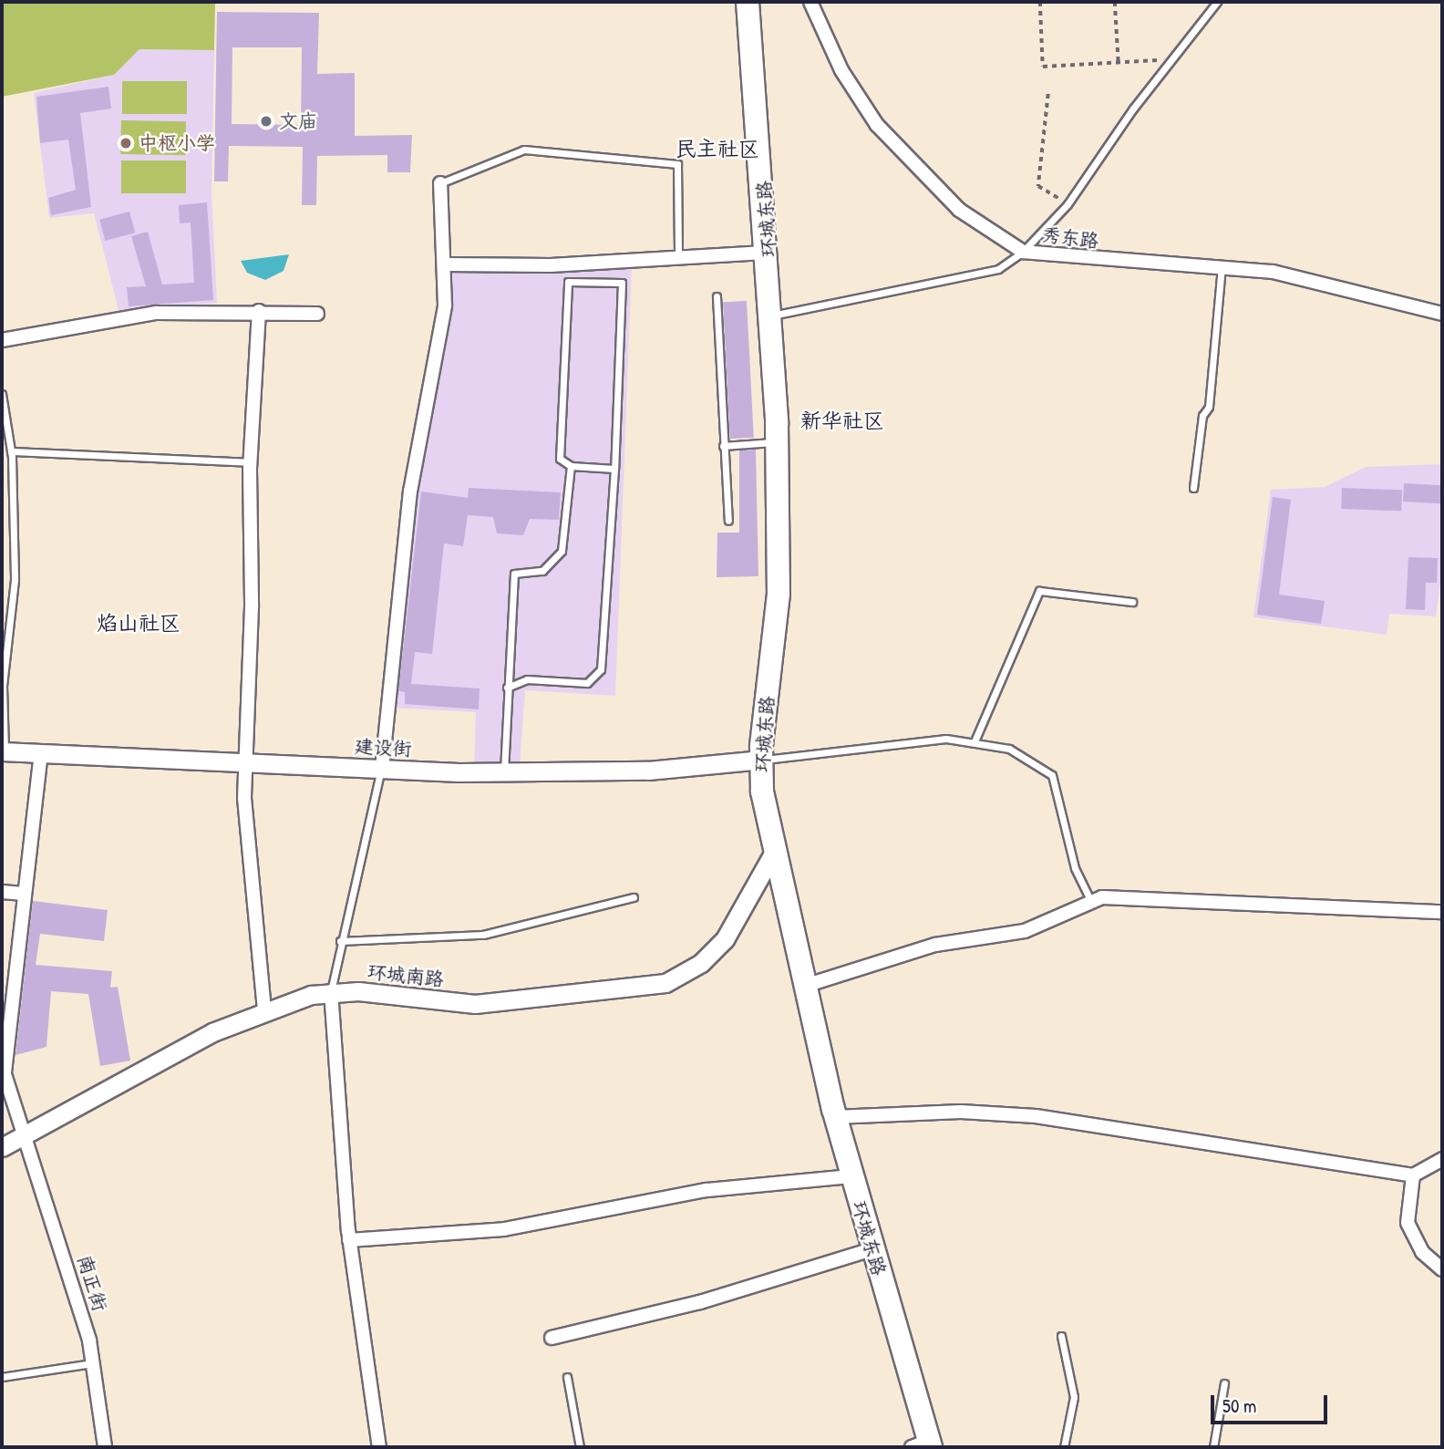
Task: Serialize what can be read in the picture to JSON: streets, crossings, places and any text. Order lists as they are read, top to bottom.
{
  "streets": {
    "highway": ["环城东路"],
    "street": [
      "秀东路",
      "建设街",
      "环城南路",
      "南正街"
    ]
  },
  "crossings": [
    ["环城东路", "建设街"],
    ["环城东路", "环城南路"],
    ["建设街", "南正街"],
    ["环城南路", "南正街"]
  ],
  "districts": ["民主社区", "新华社区", "焰山社区"],
  "places": ["文庙", "中枢小学"],
  "scale_bar": "50 m"
}
